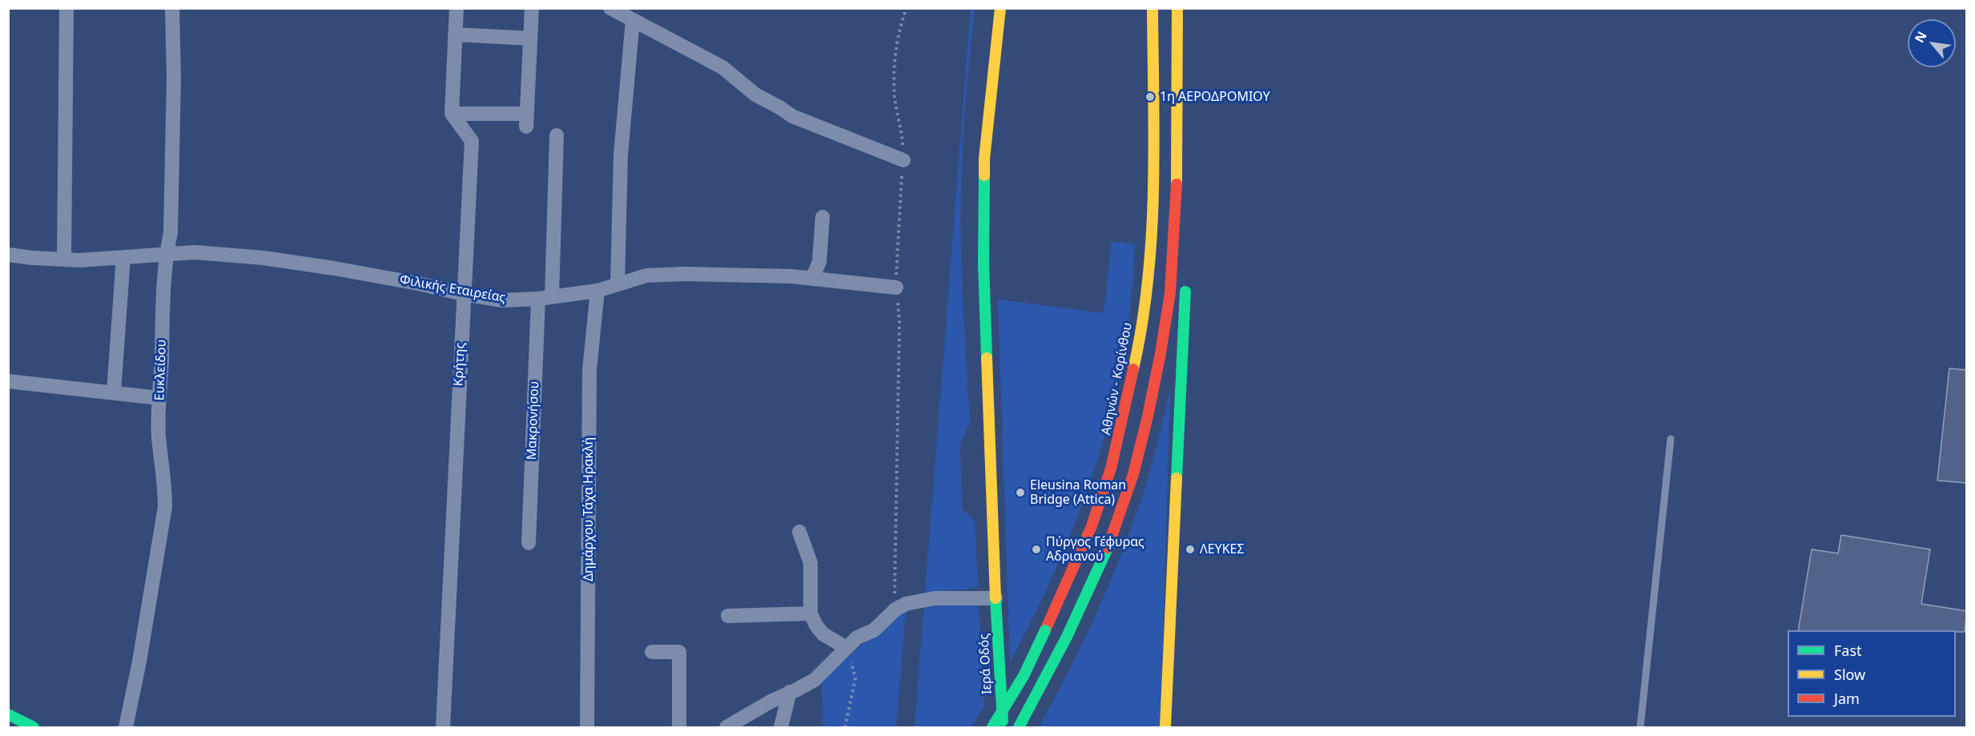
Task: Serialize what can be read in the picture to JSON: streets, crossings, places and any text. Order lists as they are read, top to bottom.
{
  "streets": {
    "main road": ["Αθηνών - Κορίνθου", "Ιερά Οδός"],
    "street": [
      "Φιλικής Εταιρείας",
      "Κρήτης",
      "Ευκλείδου",
      "Μακρονήσου",
      "Δημάρχου Τάχα Ηρακλή"
    ]
  },
  "crossings": [
    ["Φιλικής Εταιρείας", "Κρήτης"],
    ["Φιλικής Εταιρείας", "Ευκλείδου"],
    ["Φιλικής Εταιρείας", "Μακρονήσου"],
    ["Φιλικής Εταιρείας", "Δημάρχου Τάχα Ηρακλή"]
  ],
  "places": [
    "1η ΑΕΡΟΔΡΟΜΙΟΥ",
    "Eleusina Roman Bridge (Attica)",
    "Πύργος Γέφυρας Αδριανού",
    "ΛΕΥΚΕΣ"
  ],
  "legend": ["Fast", "Slow", "Jam"],
  "north": "top left"
}
